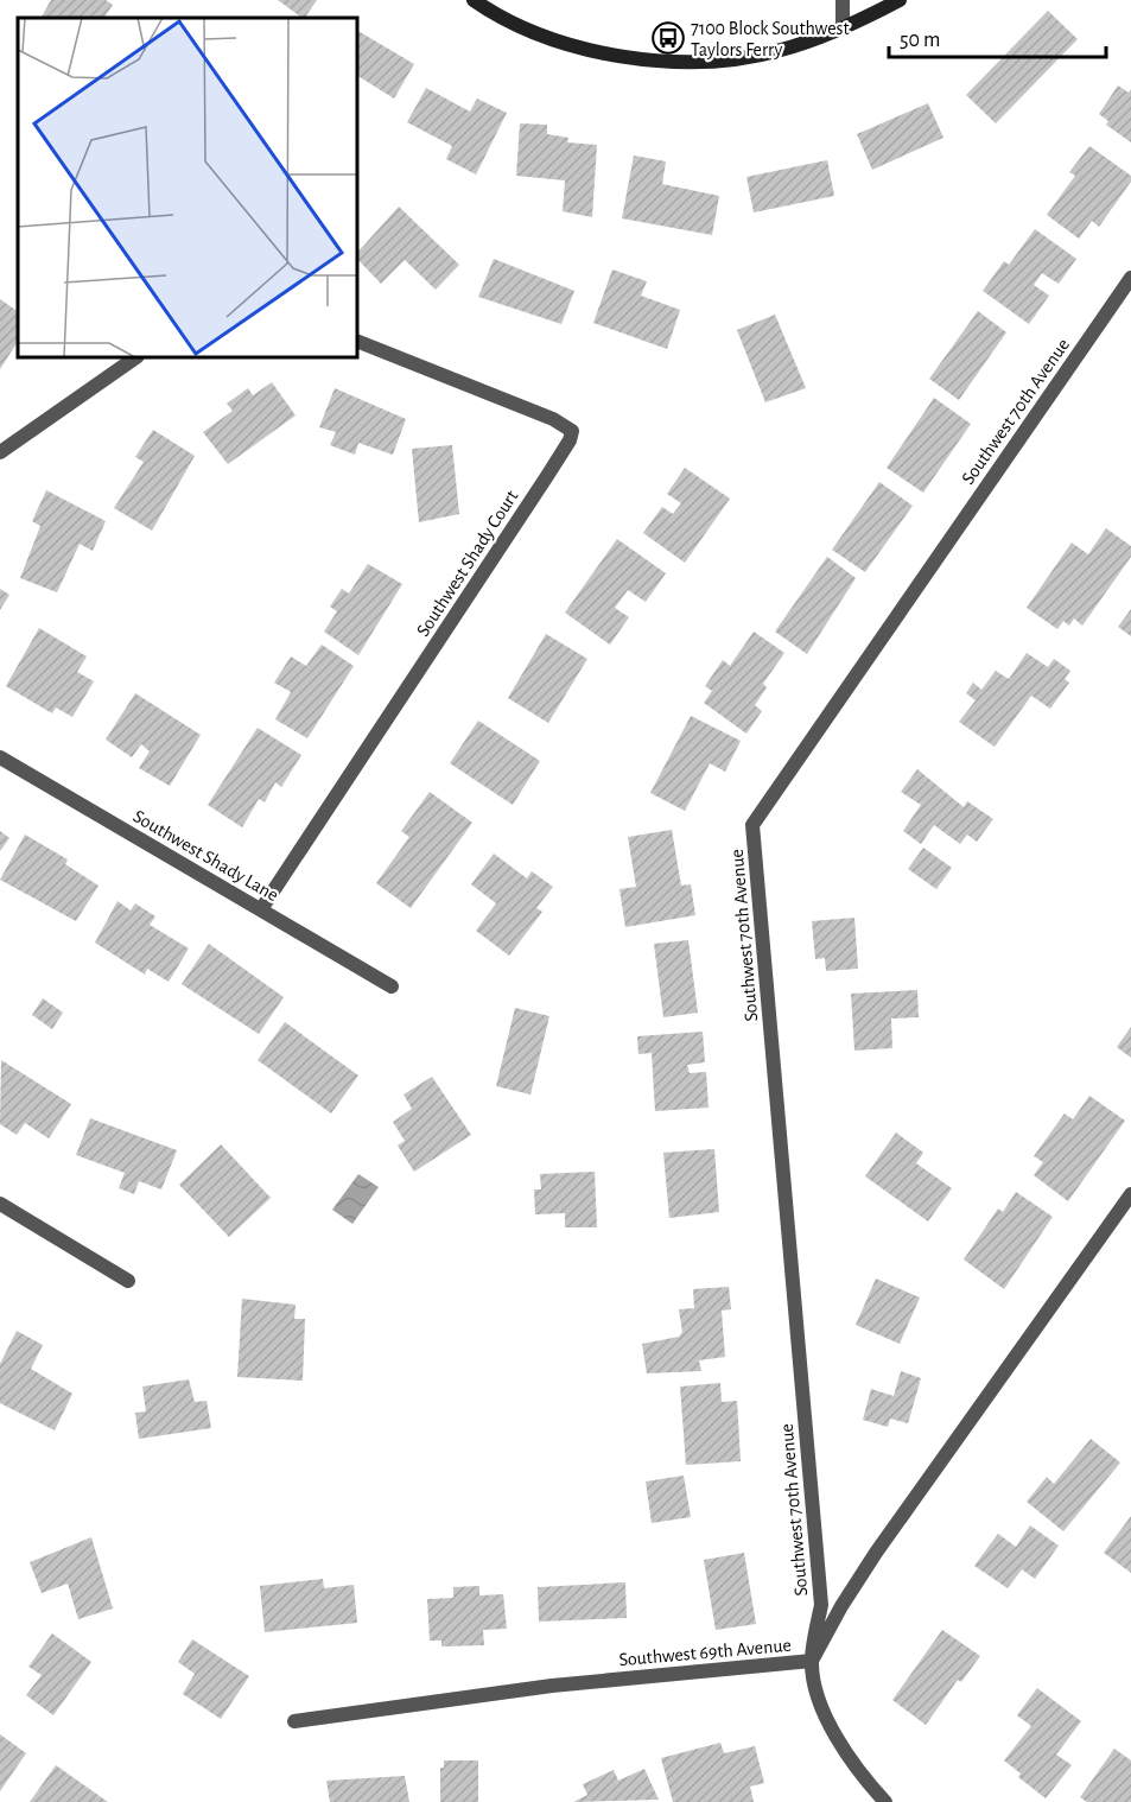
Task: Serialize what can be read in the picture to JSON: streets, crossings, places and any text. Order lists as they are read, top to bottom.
{
  "streets": {
    "street": [
      "Southwest 70th Avenue",
      "Southwest Shady Court",
      "Southwest Shady Lane",
      "Southwest 69th Avenue"
    ]
  },
  "crossings": [
    ["Southwest 70th Avenue", "Southwest 69th Avenue"],
    ["Southwest Shady Court", "Southwest Shady Lane"]
  ],
  "places": {
    "bus stop": ["7100 Block Southwest Taylors Ferry"]
  },
  "scale_bar": "50 m"
}
